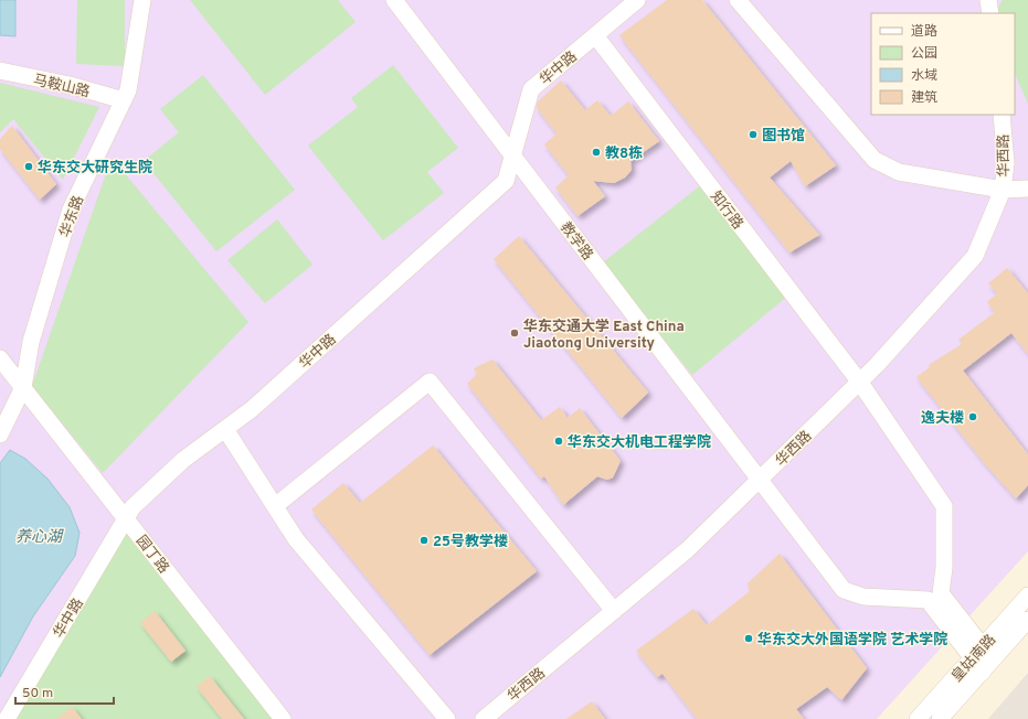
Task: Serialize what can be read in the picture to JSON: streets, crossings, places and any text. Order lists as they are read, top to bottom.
{
  "streets": {
    "street": [
      "华中路",
      "马鞍山路",
      "华西路",
      "知行路",
      "华东路",
      "教学路",
      "园丁路",
      "皇姑南路"
    ]
  },
  "crossings": [
    ["华中路", "知行路"],
    ["华中路", "教学路"],
    ["华中路", "园丁路"],
    ["马鞍山路", "华东路"],
    ["华西路", "知行路"],
    ["华西路", "教学路"],
    ["知行路", "教学路"],
    ["知行路", "皇姑南路"],
    ["华东路", "园丁路"],
    ["教学路", "皇姑南路"]
  ],
  "water": ["养心湖"],
  "places": [
    "图书馆",
    "教8栋",
    "华东交大研究生院",
    "华东交通大学 East China Jiaotong University",
    "逸夫楼",
    "华东交大机电工程学院",
    "25号教学楼",
    "华东交大外国语学院 艺术学院"
  ],
  "legend": [
    "道路",
    "公园",
    "水域",
    "建筑"
  ],
  "scale_bar": "50 m"
}
